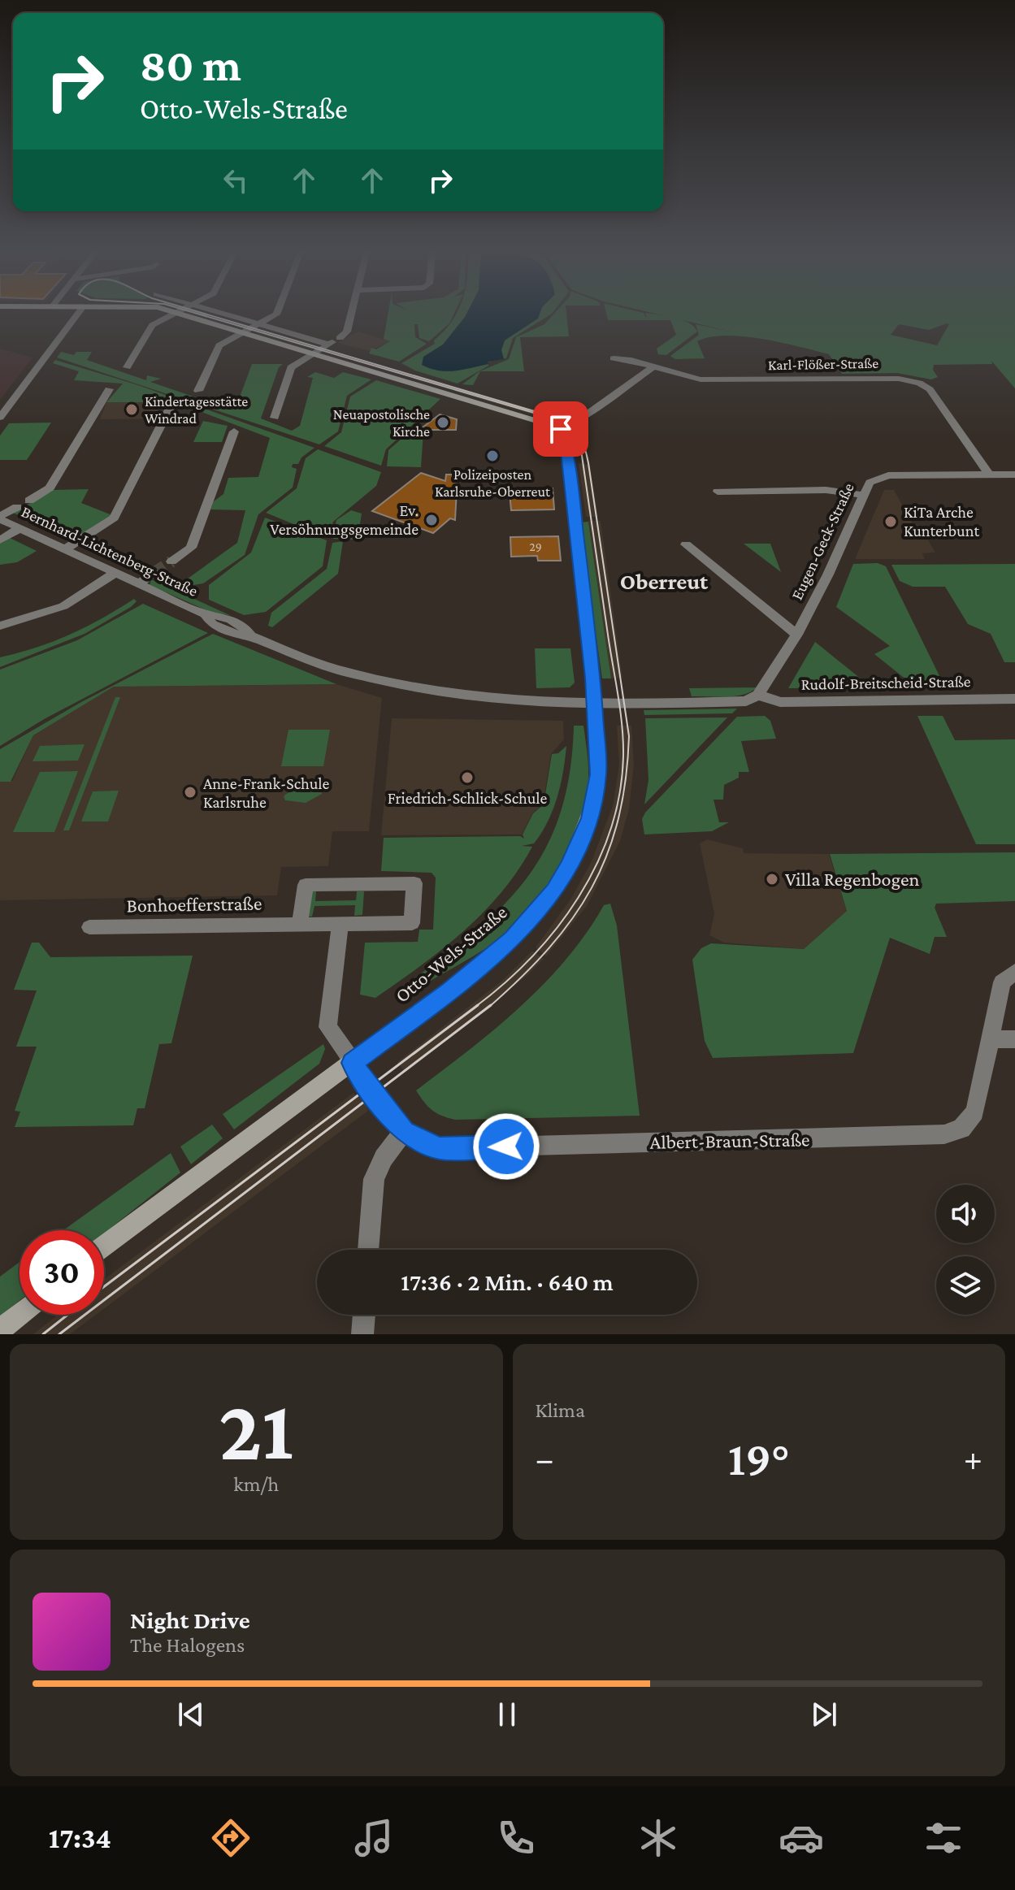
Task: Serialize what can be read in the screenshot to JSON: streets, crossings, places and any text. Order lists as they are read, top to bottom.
{
  "streets": {
    "street": [
      "Karl-Flößer-Straße",
      "Eugen-Geck-Straße",
      "Bernhard-Lichtenberg-Straße",
      "Rudolf-Breitscheid-Straße",
      "Bonhoefferstraße",
      "Otto-Wels-Straße",
      "Albert-Braun-Straße"
    ]
  },
  "crossings": [
    ["Karl-Flößer-Straße", "Eugen-Geck-Straße"],
    ["Eugen-Geck-Straße", "Rudolf-Breitscheid-Straße"],
    ["Bernhard-Lichtenberg-Straße", "Rudolf-Breitscheid-Straße"],
    ["Bernhard-Lichtenberg-Straße", "Otto-Wels-Straße"],
    ["Rudolf-Breitscheid-Straße", "Otto-Wels-Straße"],
    ["Otto-Wels-Straße", "Albert-Braun-Straße"]
  ],
  "districts": ["Oberreut"],
  "places": [
    "Kindertagesstätte Windrad",
    "Neuapostolische Kirche",
    "Polizeiposten Karlsruhe-Oberreut",
    "Ev. Versöhnungsgemeinde",
    "KiTa Arche Kunterbunt",
    "Friedrich-Schlick-Schule",
    "Anne-Frank-Schule Karlsruhe",
    "Villa Regenbogen"
  ],
  "house_numbers": ["29"],
  "page": {
    "turn": ["80 m", "Otto-Wels-Straße"],
    "limit": "30",
    "trip": "17:36 · 2 Min. · 640 m",
    "tile": [
      ["21", "km/h"],
      "Klima"
    ],
    "heat": ["−", "19°", "+"],
    "song": ["Night Drive", "The Halogens"],
    "tabs": "17:34"
  }
}
